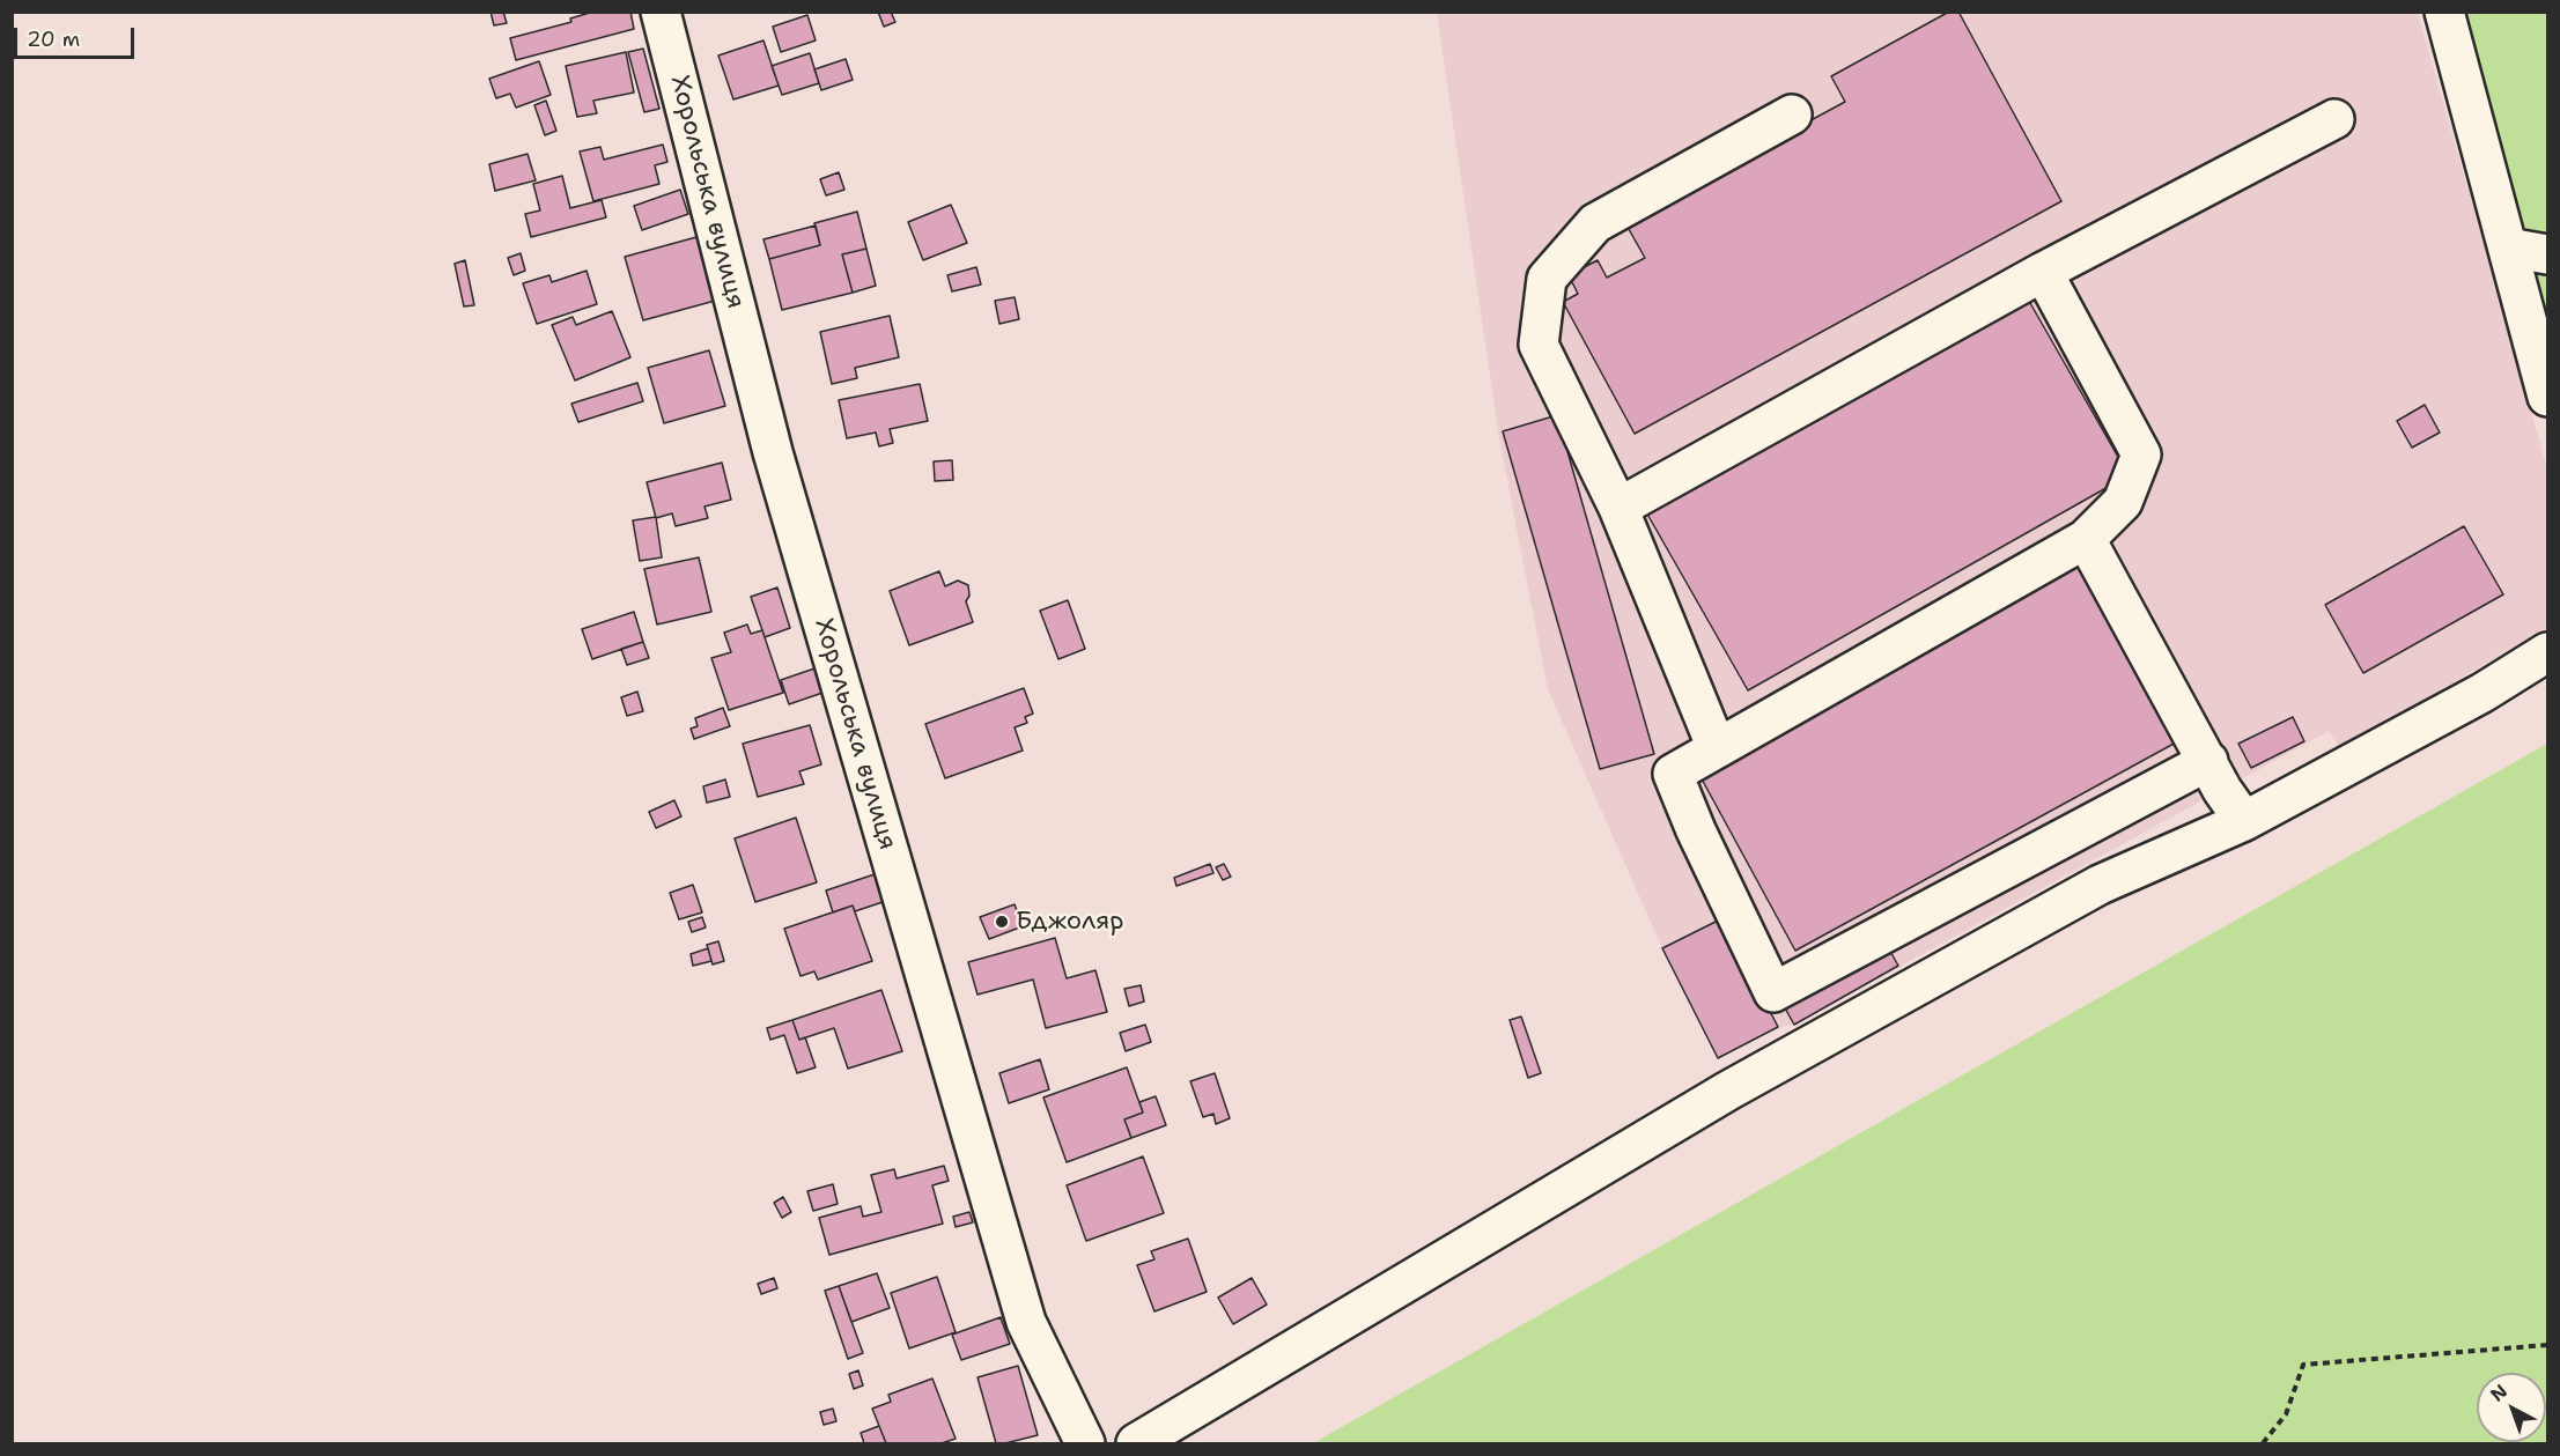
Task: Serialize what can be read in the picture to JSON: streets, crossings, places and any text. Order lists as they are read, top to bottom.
{
  "streets": {
    "street": ["Хорольська вулиця"]
  },
  "places": ["Бджоляр"],
  "scale_bar": "20 m",
  "north": "top left"
}
